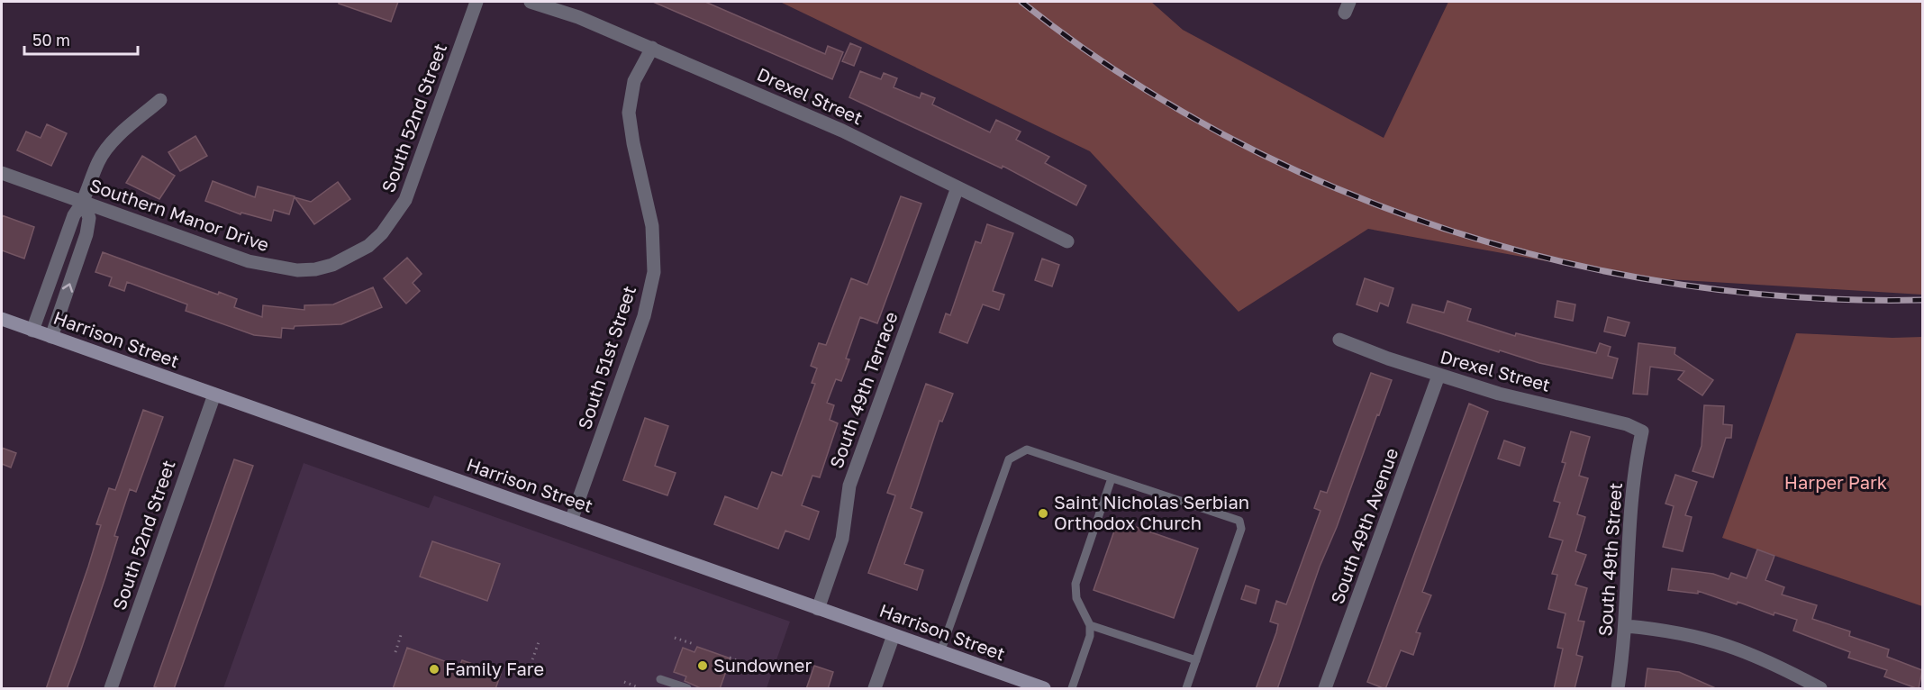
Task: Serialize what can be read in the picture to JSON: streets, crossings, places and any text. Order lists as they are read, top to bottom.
{
  "streets": {
    "main road": ["Harrison Street"],
    "street": [
      "Drexel Street",
      "South 52nd Street",
      "Southern Manor Drive",
      "South 51st Street",
      "South 49th Terrace",
      "South 49th Avenue",
      "South 49th Street"
    ]
  },
  "crossings": [
    ["Drexel Street", "South 51st Street"],
    ["Drexel Street", "South 49th Terrace"],
    ["Drexel Street", "South 49th Avenue"],
    ["Drexel Street", "South 49th Street"],
    ["South 52nd Street", "Southern Manor Drive"],
    ["South 52nd Street", "Harrison Street"],
    ["Harrison Street", "South 51st Street"],
    ["Harrison Street", "South 49th Terrace"]
  ],
  "parks": ["Harper Park"],
  "places": ["Saint Nicholas Serbian Orthodox Church", "Sundowner", "Family Fare"],
  "scale_bar": "50 m"
}
